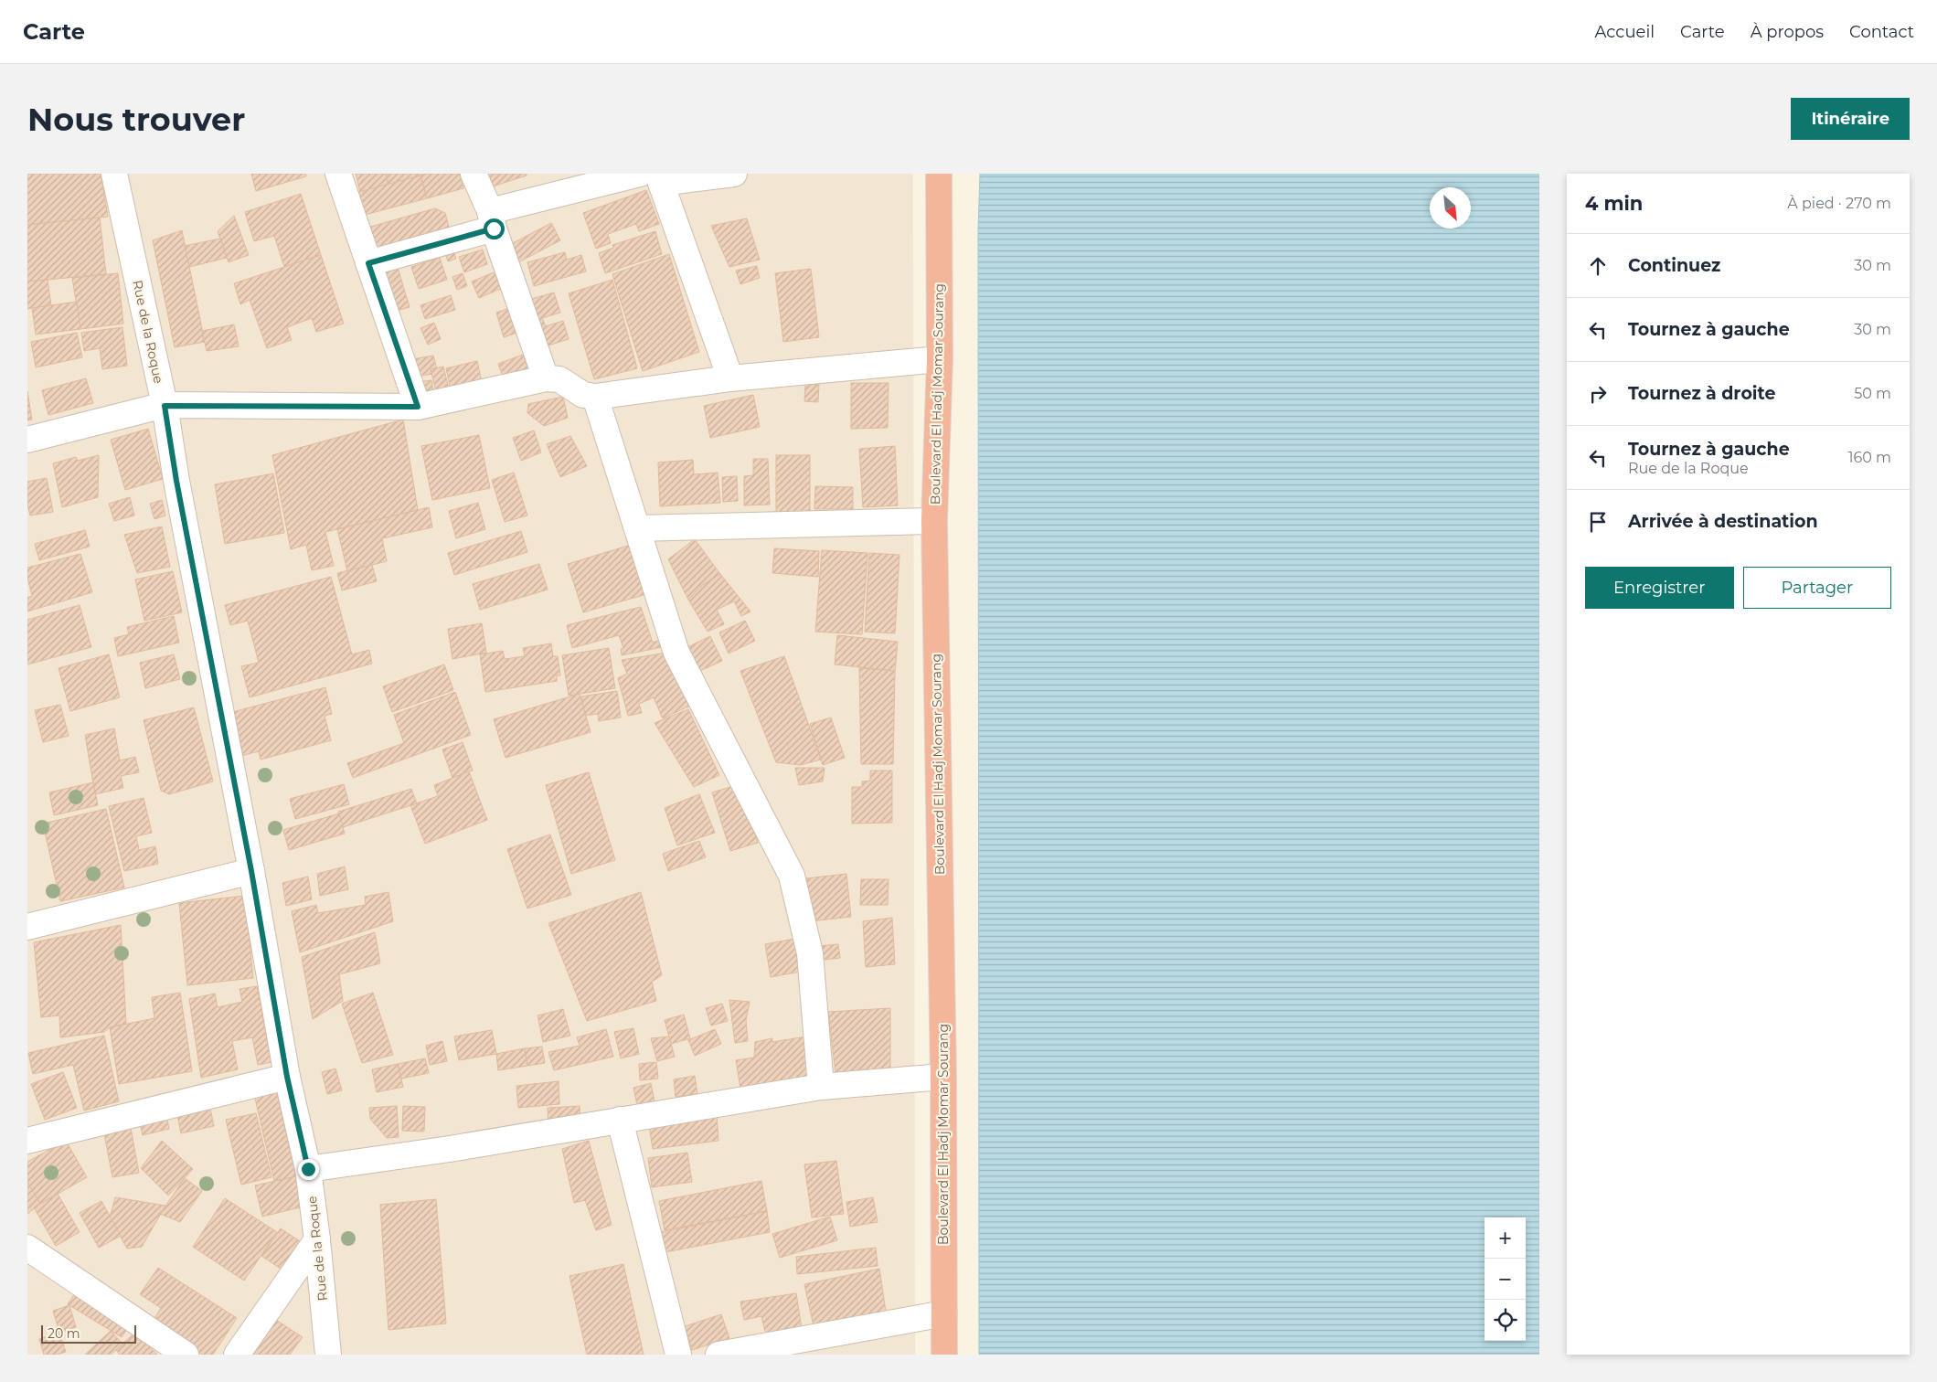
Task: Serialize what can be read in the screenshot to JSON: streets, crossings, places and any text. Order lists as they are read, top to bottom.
{
  "streets": {
    "highway": ["Boulevard El Hadj Momar Sourang"],
    "street": ["Rue de la Roque"]
  },
  "scale_bar": "20 m",
  "north": "bottom right",
  "page": {
    "header": "Carte",
    "nav": [
      "Accueil",
      "Carte",
      "À propos",
      "Contact"
    ],
    "buttons": [
      "Itinéraire",
      ["Enregistrer", "Partager"]
    ],
    "title": "Nous trouver",
    "heading": ["4 min", "À pied · 270 m"],
    "list": [
      ["Continuez", "30 m"],
      ["Tournez à gauche", "30 m"],
      ["Tournez à droite", "50 m"],
      ["Tournez à gauche", "Rue de la Roque", "160 m"],
      "Arrivée à destination"
    ],
    "map_buttons": ["+", "−"],
    "scale": "20 m"
  }
}
